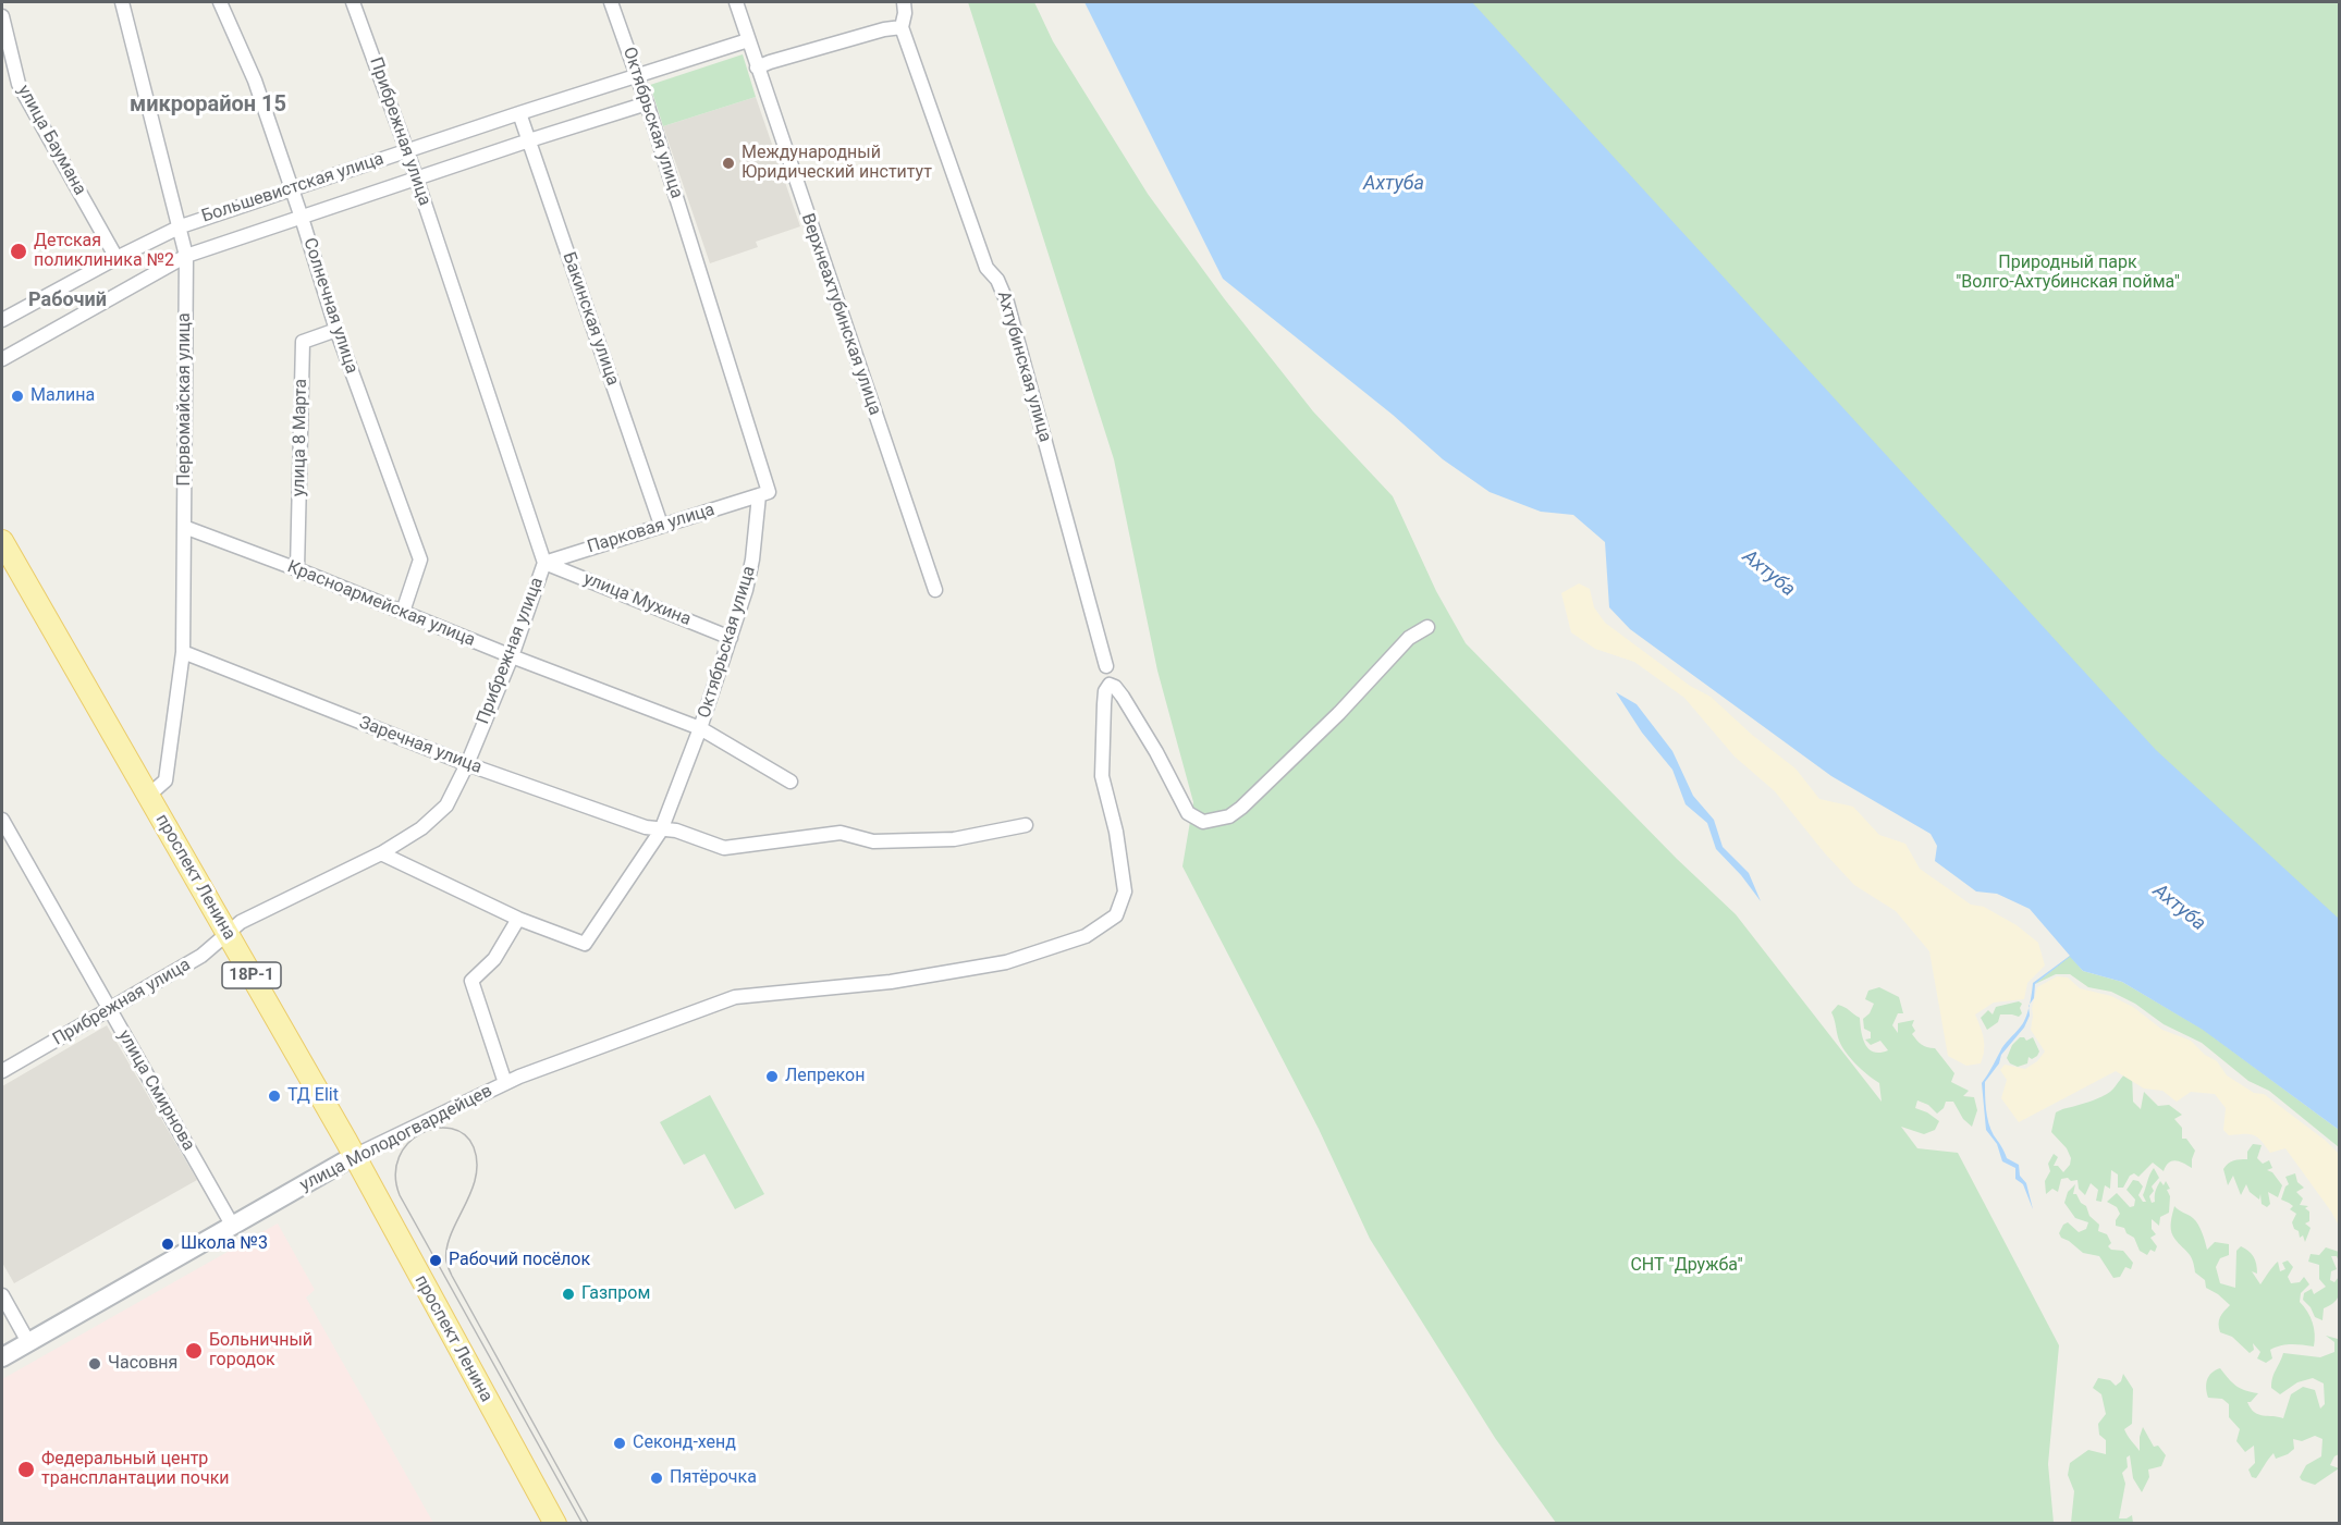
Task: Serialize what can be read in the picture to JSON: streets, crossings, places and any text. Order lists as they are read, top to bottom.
{
  "streets": {
    "main road": ["проспект Ленина", "18Р-1"],
    "street": [
      "Октябрьская улица",
      "Прибрежная улица",
      "улица Баумана",
      "Большевистская улица",
      "Солнечная улица",
      "Верхнеахтубинская улица",
      "Бакинская улица",
      "Ахтубинская улица",
      "Первомайская улица",
      "улица 8 Марта",
      "Парковая улица",
      "улица Мухина",
      "Красноармейская улица",
      "Заречная улица",
      "улица Смирнова",
      "улица Молодогвардейцев"
    ]
  },
  "crossings": [
    ["Октябрьская улица", "Прибрежная улица"],
    ["Октябрьская улица", "Большевистская улица"],
    ["Октябрьская улица", "Парковая улица"],
    ["Октябрьская улица", "улица Мухина"],
    ["Октябрьская улица", "Красноармейская улица"],
    ["Октябрьская улица", "Заречная улица"],
    ["Прибрежная улица", "Большевистская улица"],
    ["Прибрежная улица", "Парковая улица"],
    ["Прибрежная улица", "улица Мухина"],
    ["Прибрежная улица", "Красноармейская улица"],
    ["Прибрежная улица", "Заречная улица"],
    ["Прибрежная улица", "проспект Ленина"],
    ["Прибрежная улица", "улица Смирнова"],
    ["улица Баумана", "Большевистская улица"],
    ["Большевистская улица", "Солнечная улица"],
    ["Большевистская улица", "Верхнеахтубинская улица"],
    ["Большевистская улица", "Бакинская улица"],
    ["Большевистская улица", "Первомайская улица"],
    ["Солнечная улица", "улица 8 Марта"],
    ["Солнечная улица", "Красноармейская улица"],
    ["Бакинская улица", "Парковая улица"],
    ["Первомайская улица", "Красноармейская улица"],
    ["Первомайская улица", "Заречная улица"],
    ["Первомайская улица", "проспект Ленина"],
    ["улица 8 Марта", "Красноармейская улица"],
    ["Парковая улица", "улица Мухина"],
    ["проспект Ленина", "улица Молодогвардейцев"],
    ["улица Смирнова", "улица Молодогвардейцев"]
  ],
  "districts": ["микрорайон 15", "Рабочий"],
  "water": ["Ахтуба"],
  "parks": ["Природный парк \"Волго-Ахтубинская пойма\"", "СНТ \"Дружба\""],
  "places": [
    "Международный Юридический институт",
    "Детская поликлиника №2",
    "Малина",
    "Лепрекон",
    "ТД Elit",
    "Школа №3",
    "Рабочий посёлок",
    "Газпром",
    "Больничный городок",
    "Часовня",
    "Секонд-хенд",
    "Федеральный центр трансплантации почки",
    "Пятёрочка"
  ]
}
